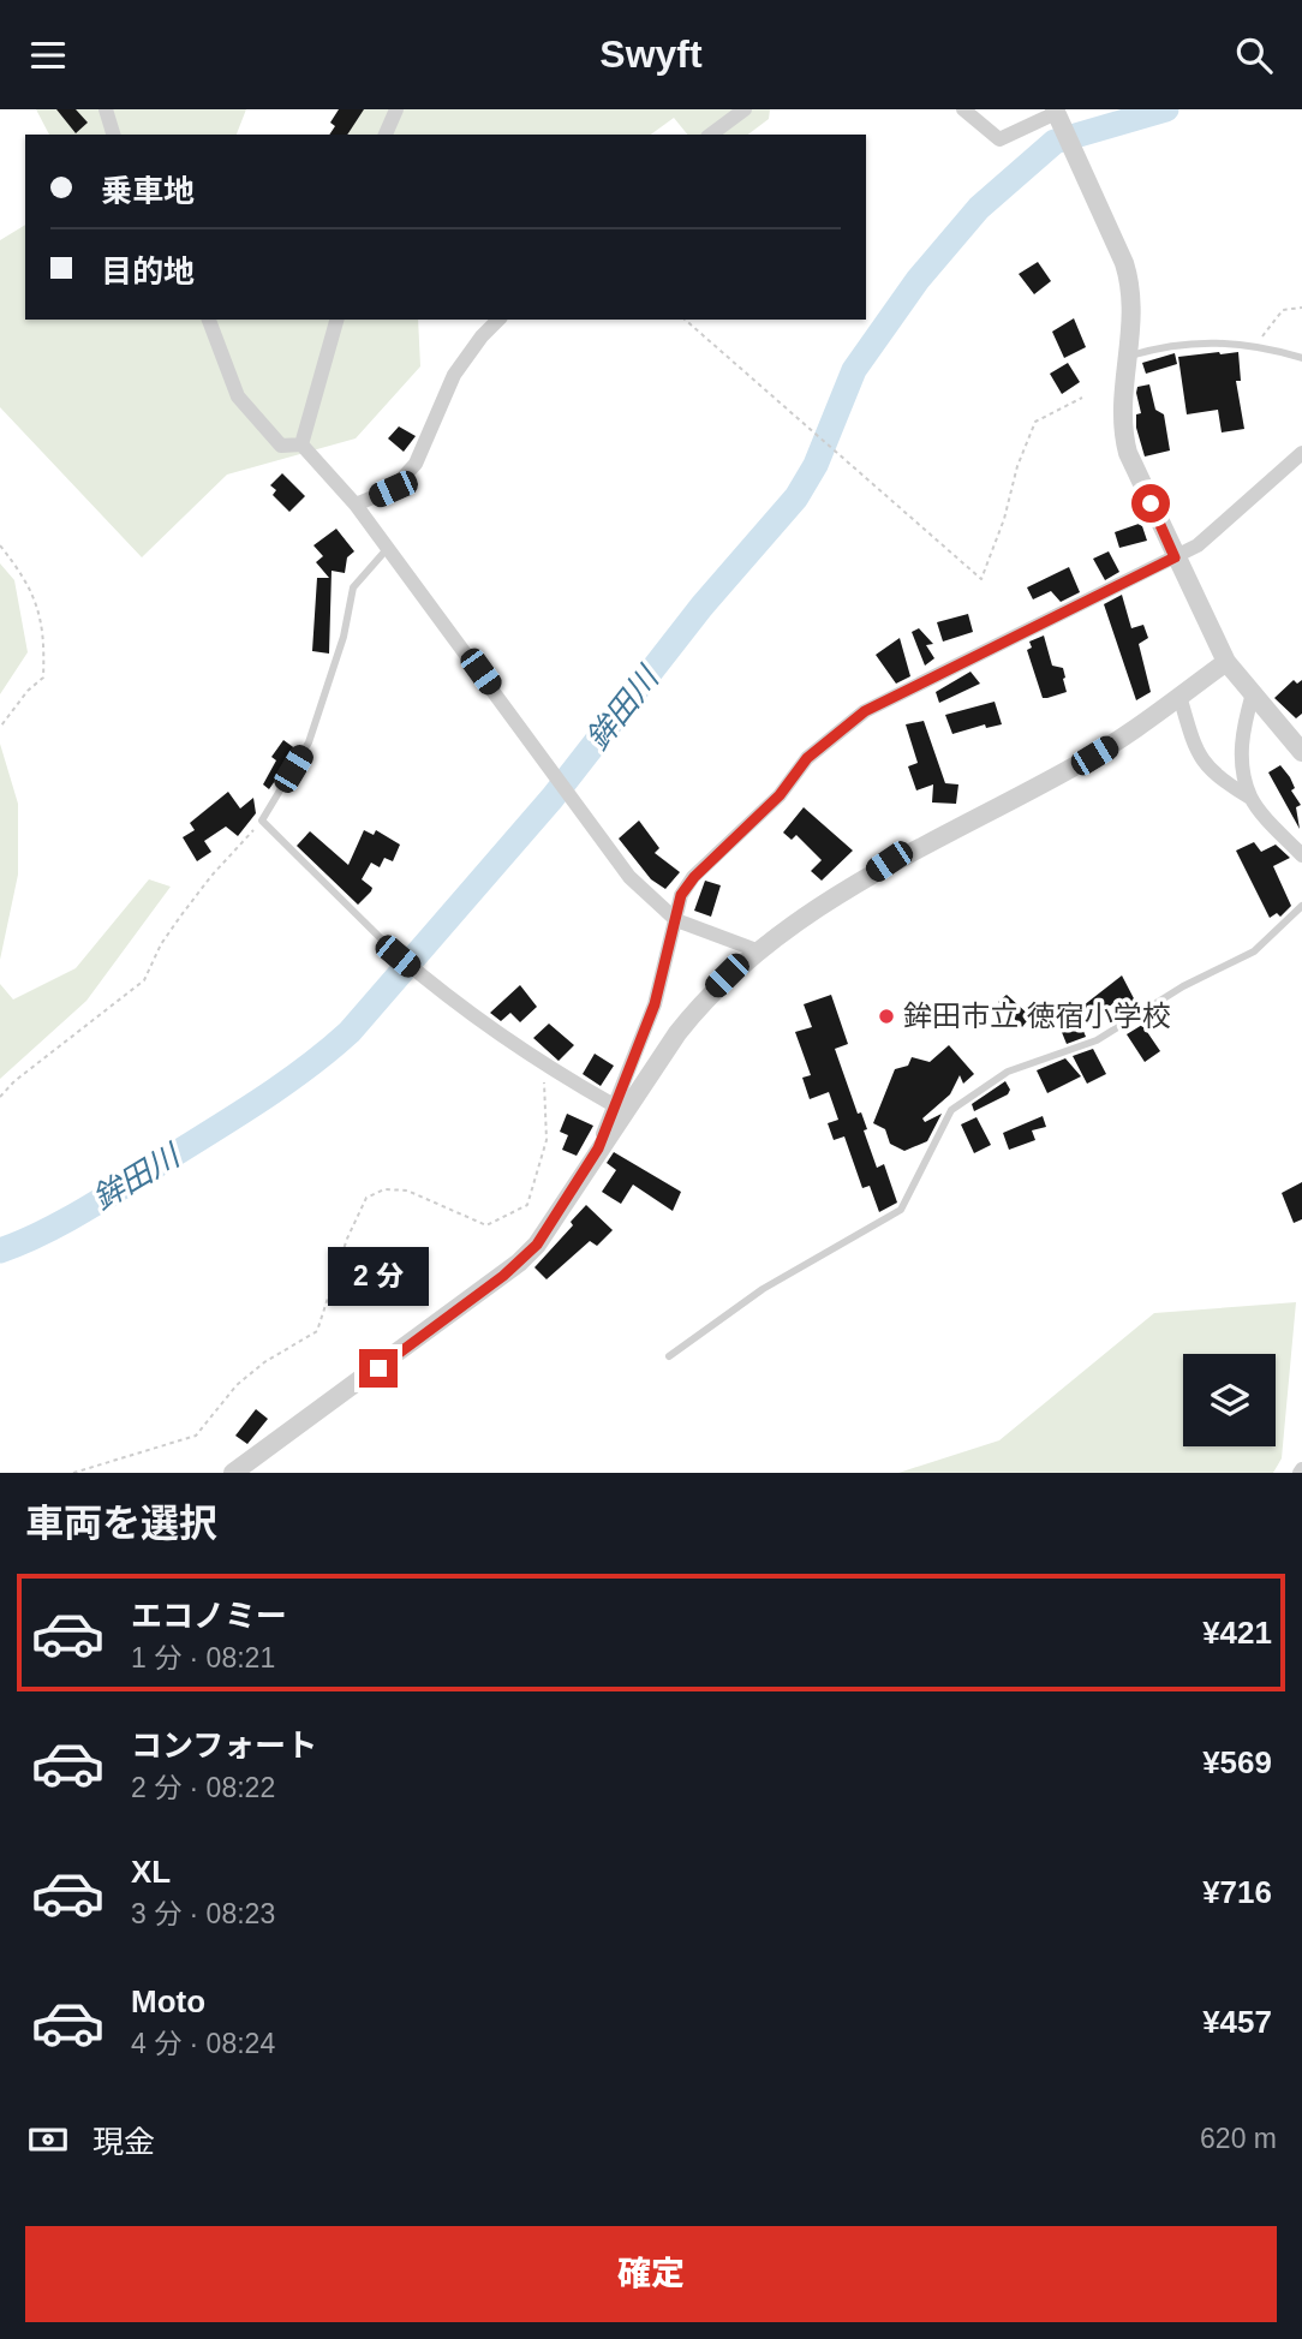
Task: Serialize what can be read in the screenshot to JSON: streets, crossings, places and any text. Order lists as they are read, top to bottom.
{
  "water": ["鉾田川"],
  "places": ["鉾田市立 徳宿小学校"],
  "page": {
    "header": "Swyft",
    "banner": ["乗車地", "目的地"],
    "bubble": "2 分",
    "heading": "車両を選択",
    "list": [
      {
        "name": "エコノミー",
        "note": "1 分 · 08:21",
        "value": "¥421"
      },
      {
        "name": "コンフォート",
        "note": "2 分 · 08:22",
        "value": "¥569"
      },
      {
        "name": "XL",
        "note": "3 分 · 08:23",
        "value": "¥716"
      },
      {
        "name": "Moto",
        "note": "4 分 · 08:24",
        "value": "¥457"
      }
    ],
    "pay": ["現金", "620 m"],
    "buttons": "確定"
  }
}
